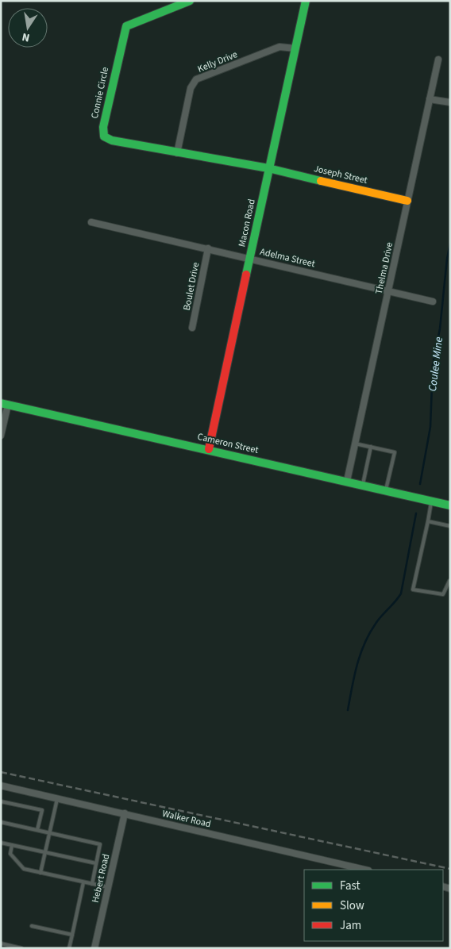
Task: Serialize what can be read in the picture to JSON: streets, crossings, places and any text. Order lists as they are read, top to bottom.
{
  "streets": {
    "street": [
      "Kelly Drive",
      "Connie Circle",
      "Joseph Street",
      "Macon Road",
      "Adelma Street",
      "Thelma Drive",
      "Boulet Drive",
      "Cameron Street",
      "Walker Road",
      "Hebert Road"
    ]
  },
  "crossings": [
    ["Kelly Drive", "Connie Circle"],
    ["Kelly Drive", "Macon Road"],
    ["Connie Circle", "Joseph Street"],
    ["Connie Circle", "Macon Road"],
    ["Joseph Street", "Macon Road"],
    ["Joseph Street", "Thelma Drive"],
    ["Macon Road", "Adelma Street"],
    ["Macon Road", "Cameron Street"],
    ["Adelma Street", "Thelma Drive"],
    ["Adelma Street", "Boulet Drive"],
    ["Thelma Drive", "Cameron Street"],
    ["Walker Road", "Hebert Road"]
  ],
  "water": ["Coulee Mine"],
  "legend": ["Fast", "Slow", "Jam"],
  "north": "bottom"
}
